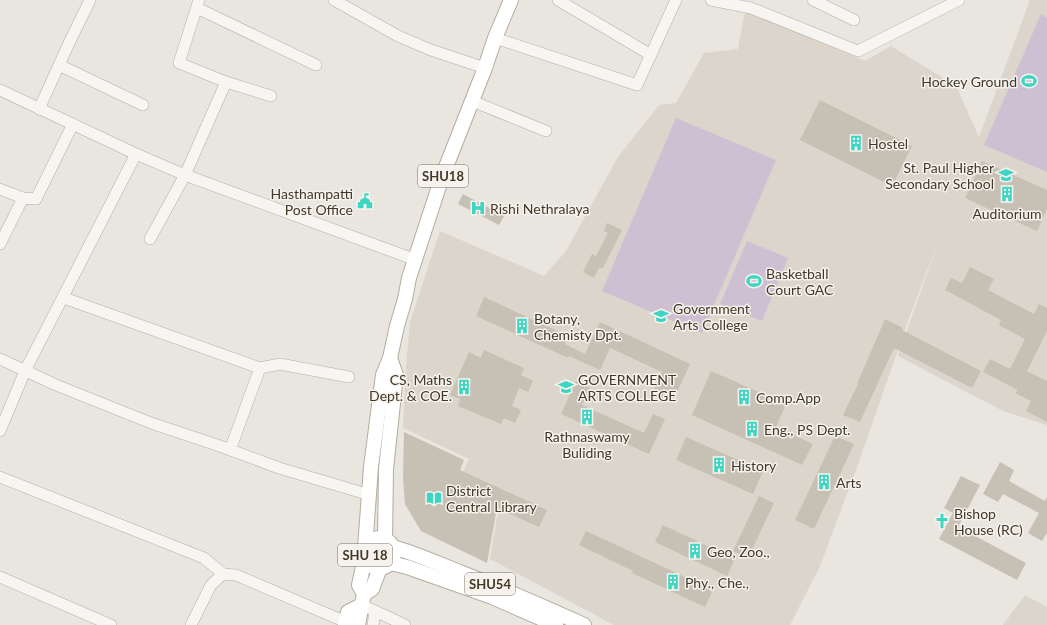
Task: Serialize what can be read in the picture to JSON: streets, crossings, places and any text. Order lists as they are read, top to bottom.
{
  "streets": {
    "main road": ["SHU18", "SHU 18", "SHU54"]
  },
  "crossings": [
    ["SHU18", "SHU 18"],
    ["SHU18", "SHU54"],
    ["SHU 18", "SHU54"]
  ],
  "places": {
    "sports": ["Hockey Ground", "Basketball Court GAC"],
    "building": [
      "Hostel",
      "Auditorium",
      "Botany, Chemisty Dpt.",
      "CS, Maths Dept. & COE.",
      "Comp.App",
      "Rathnaswamy Buliding",
      "Eng., PS Dept.",
      "History",
      "Arts",
      "Geo, Zoo.,",
      "Phy., Che.,"
    ],
    "school or university": ["St. Paul Higher Secondary School", "Government Arts College", "GOVERNMENT ARTS COLLEGE"],
    "public building": ["Hasthampatti Post Office"],
    "hospital": ["Rishi Nethralaya"],
    "library": ["District Central Library"],
    "church": ["Bishop House (RC)"]
  }
}
